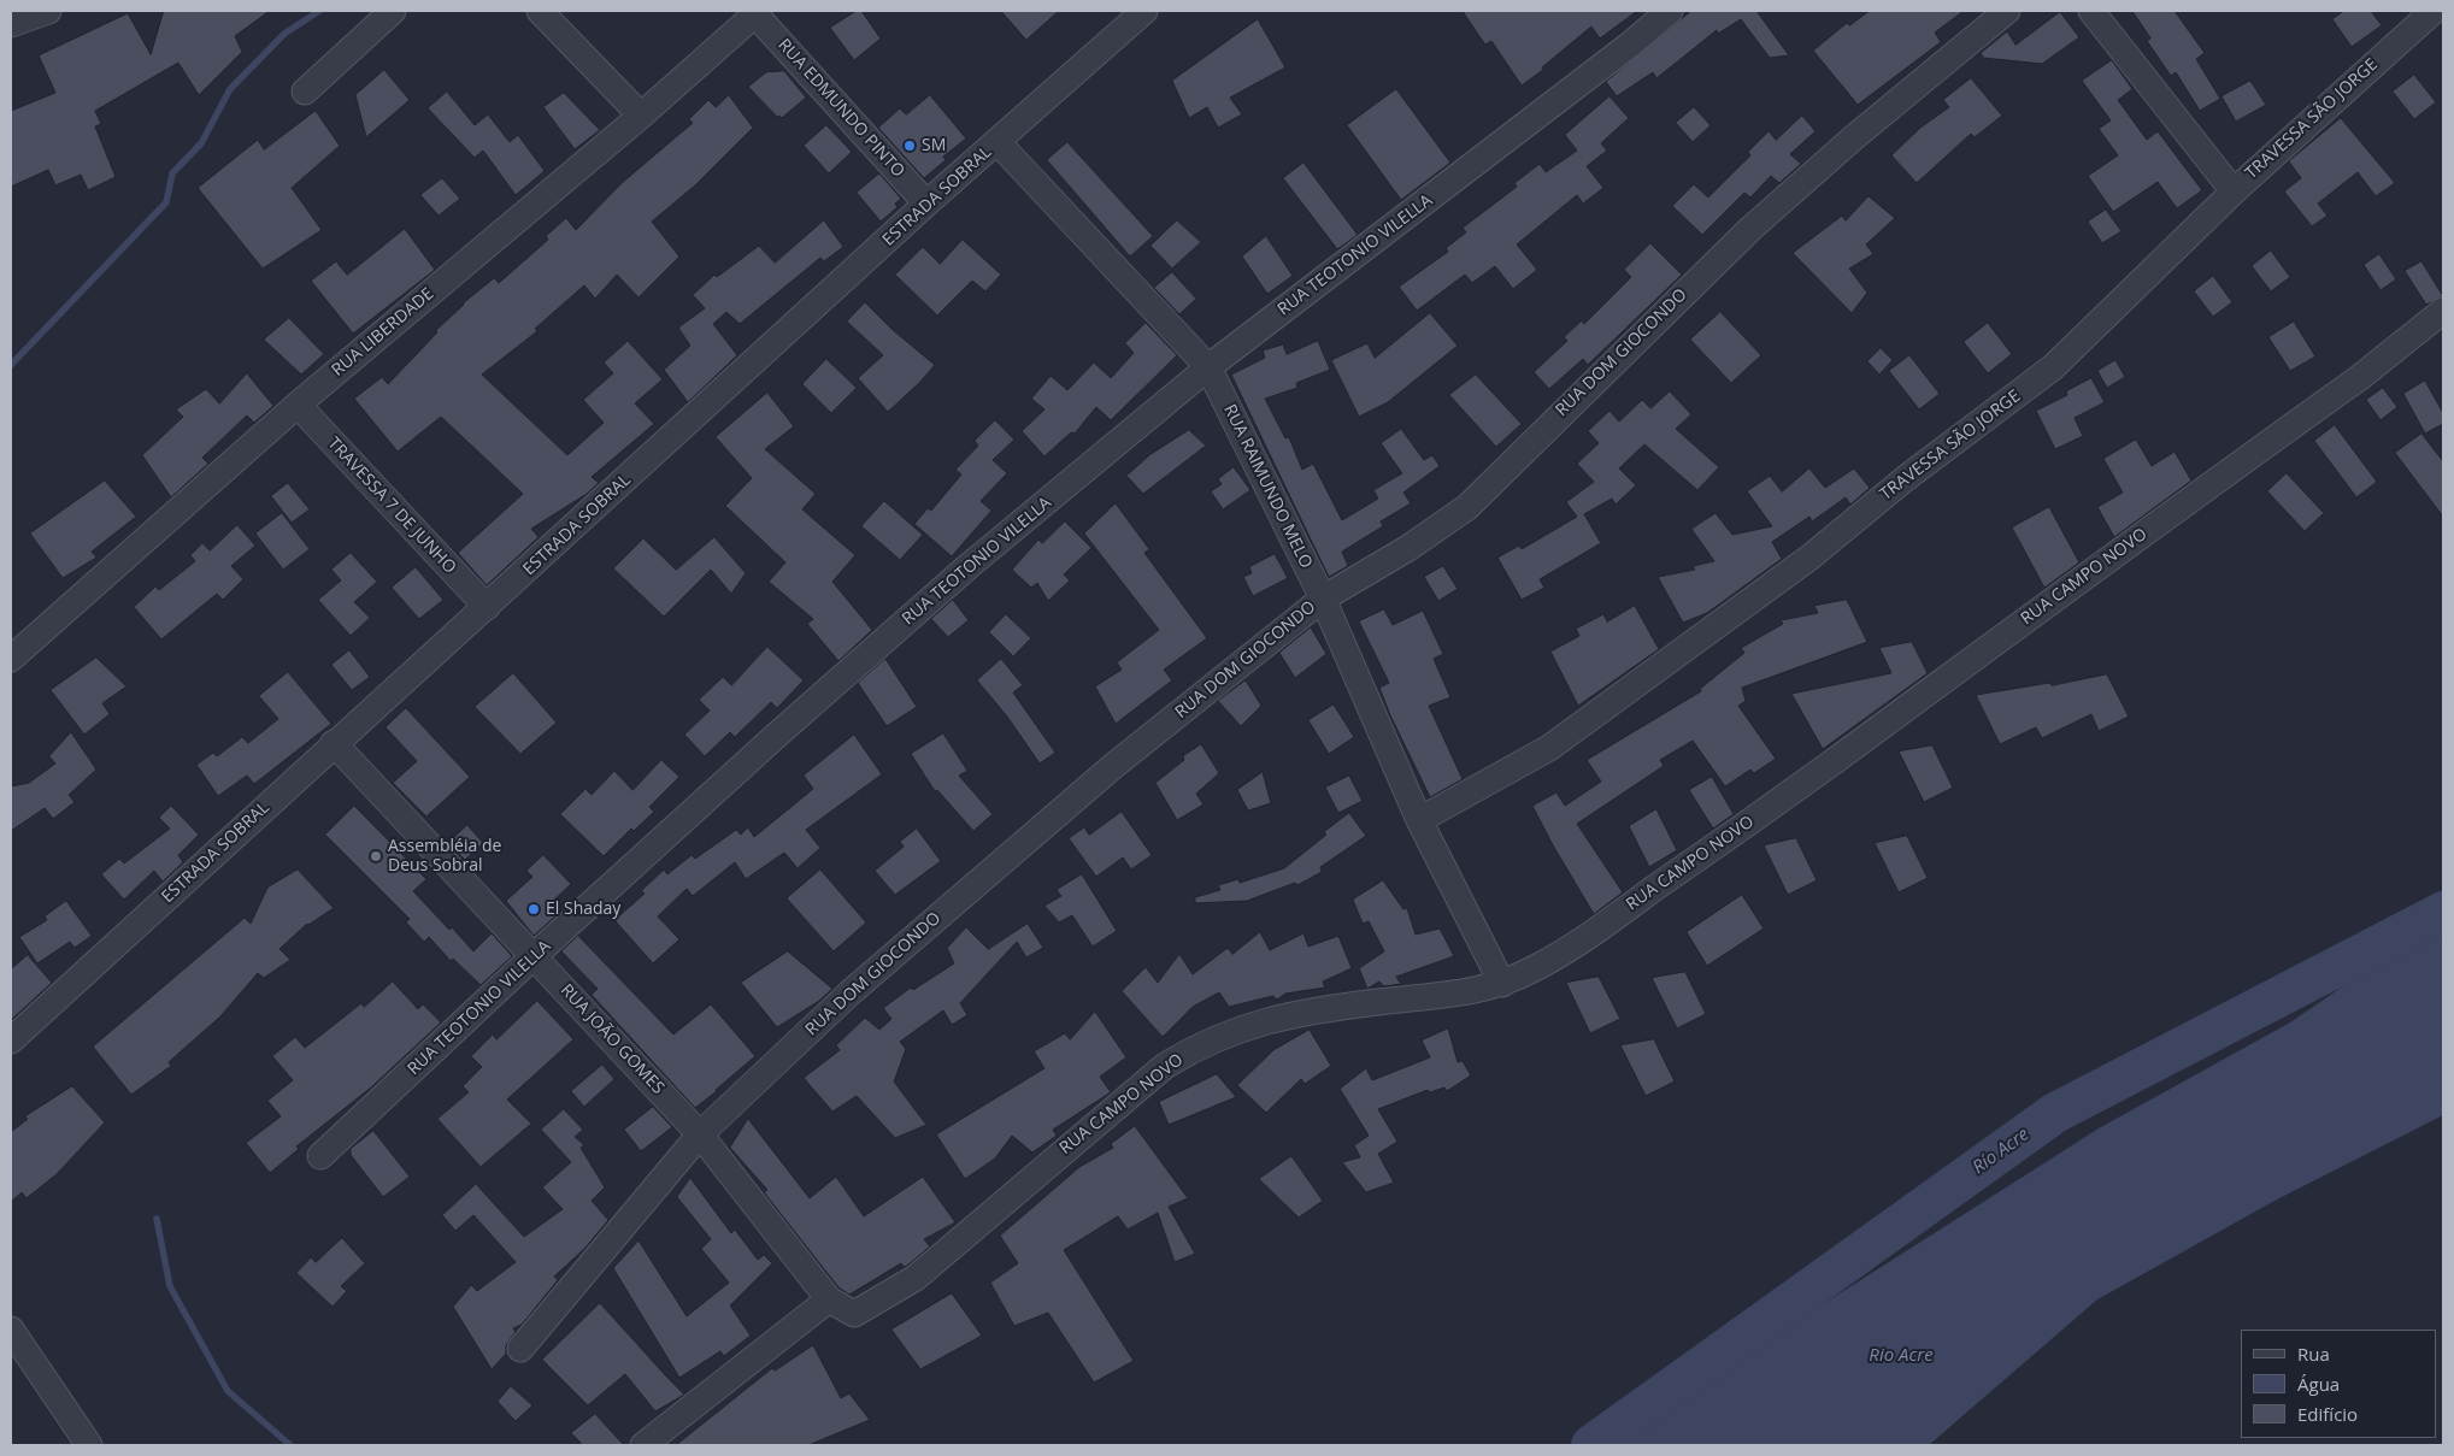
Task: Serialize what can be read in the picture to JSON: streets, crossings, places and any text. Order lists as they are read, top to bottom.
{
  "streets": {
    "street": [
      "RUA EDMUNDO PINTO",
      "TRAVESSA SÃO JORGE",
      "ESTRADA SOBRAL",
      "RUA TEOTONIO VILELLA",
      "RUA LIBERDADE",
      "RUA DOM GIOCONDO",
      "RUA RAIMUNDO MELO",
      "TRAVESSA 7 DE JUNHO",
      "RUA CAMPO NOVO",
      "RUA JOÃO GOMES"
    ]
  },
  "crossings": [
    ["RUA EDMUNDO PINTO", "ESTRADA SOBRAL"],
    ["RUA EDMUNDO PINTO", "RUA LIBERDADE"],
    ["TRAVESSA SÃO JORGE", "RUA RAIMUNDO MELO"],
    ["ESTRADA SOBRAL", "RUA RAIMUNDO MELO"],
    ["ESTRADA SOBRAL", "TRAVESSA 7 DE JUNHO"],
    ["ESTRADA SOBRAL", "RUA JOÃO GOMES"],
    ["RUA TEOTONIO VILELLA", "RUA RAIMUNDO MELO"],
    ["RUA TEOTONIO VILELLA", "RUA JOÃO GOMES"],
    ["RUA LIBERDADE", "TRAVESSA 7 DE JUNHO"],
    ["RUA DOM GIOCONDO", "RUA RAIMUNDO MELO"],
    ["RUA DOM GIOCONDO", "RUA JOÃO GOMES"],
    ["RUA RAIMUNDO MELO", "RUA CAMPO NOVO"],
    ["RUA CAMPO NOVO", "RUA JOÃO GOMES"]
  ],
  "water": ["Río Acre", "Rio Acre"],
  "places": ["SM", "Assembléia de Deus Sobral", "El Shaday"],
  "legend": ["Rua", "Água", "Edifício"]
}
